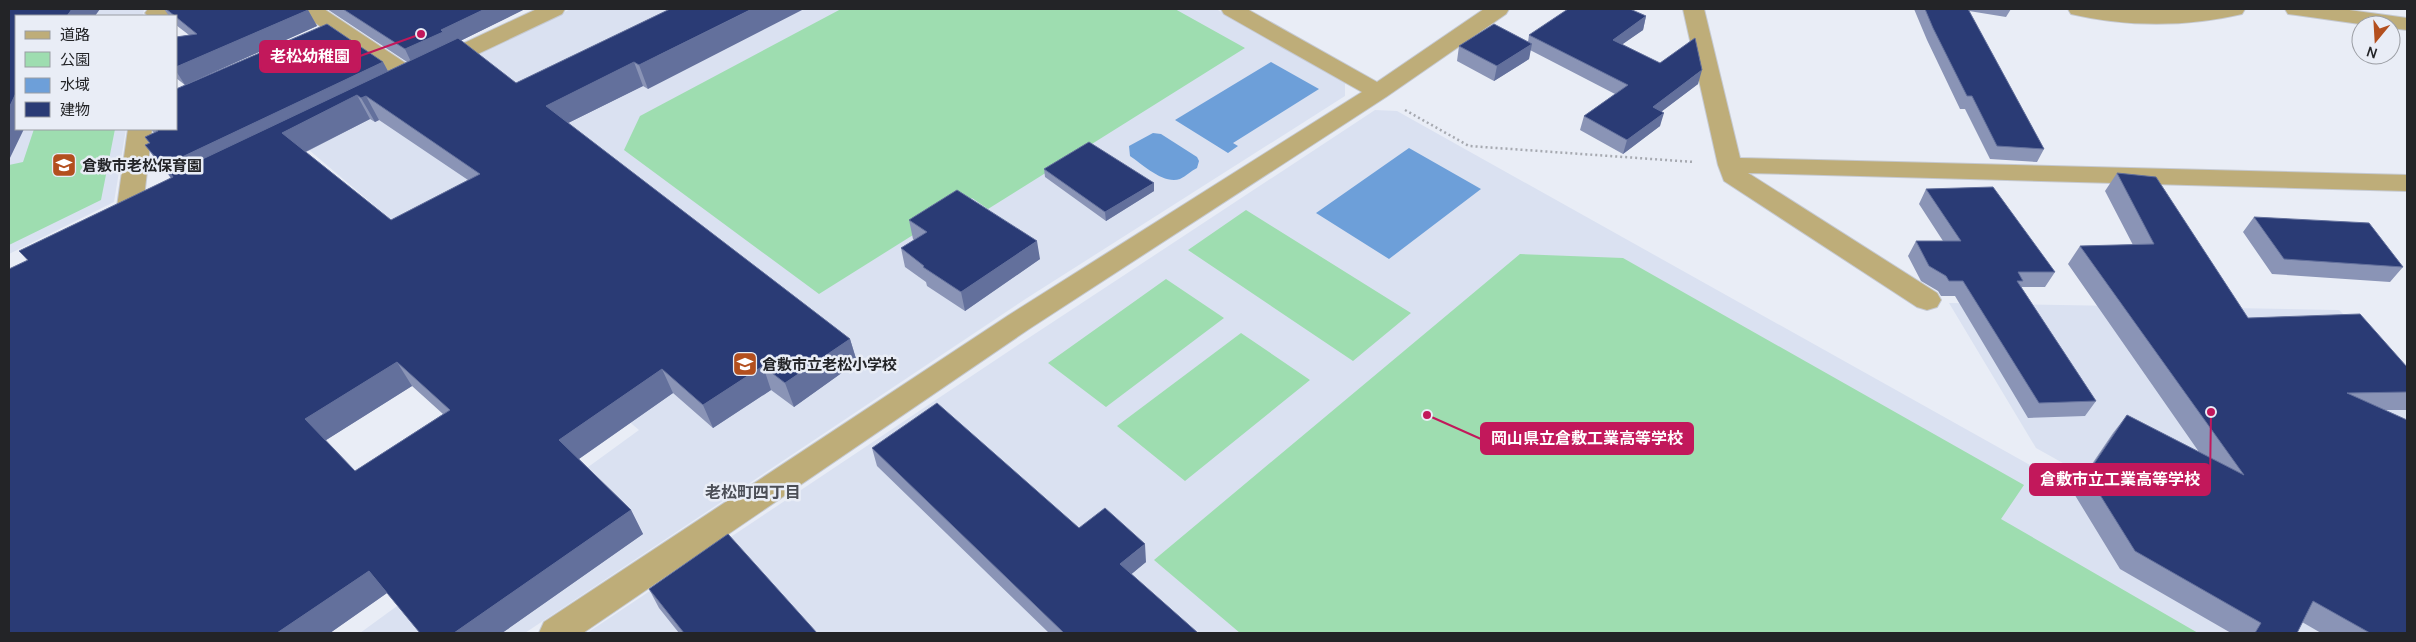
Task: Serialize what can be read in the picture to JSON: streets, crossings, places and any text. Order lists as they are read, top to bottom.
{
  "districts": ["老松町四丁目"],
  "places": {
    "other": ["老松幼稚園", "倉敷市立工業高等学校", "岡山県立倉敷工業高等学校"],
    "school or university": ["倉敷市老松保育園", "倉敷市立老松小学校"]
  },
  "legend": [
    "道路",
    "公園",
    "水域",
    "建物"
  ],
  "north": "bottom"
}
